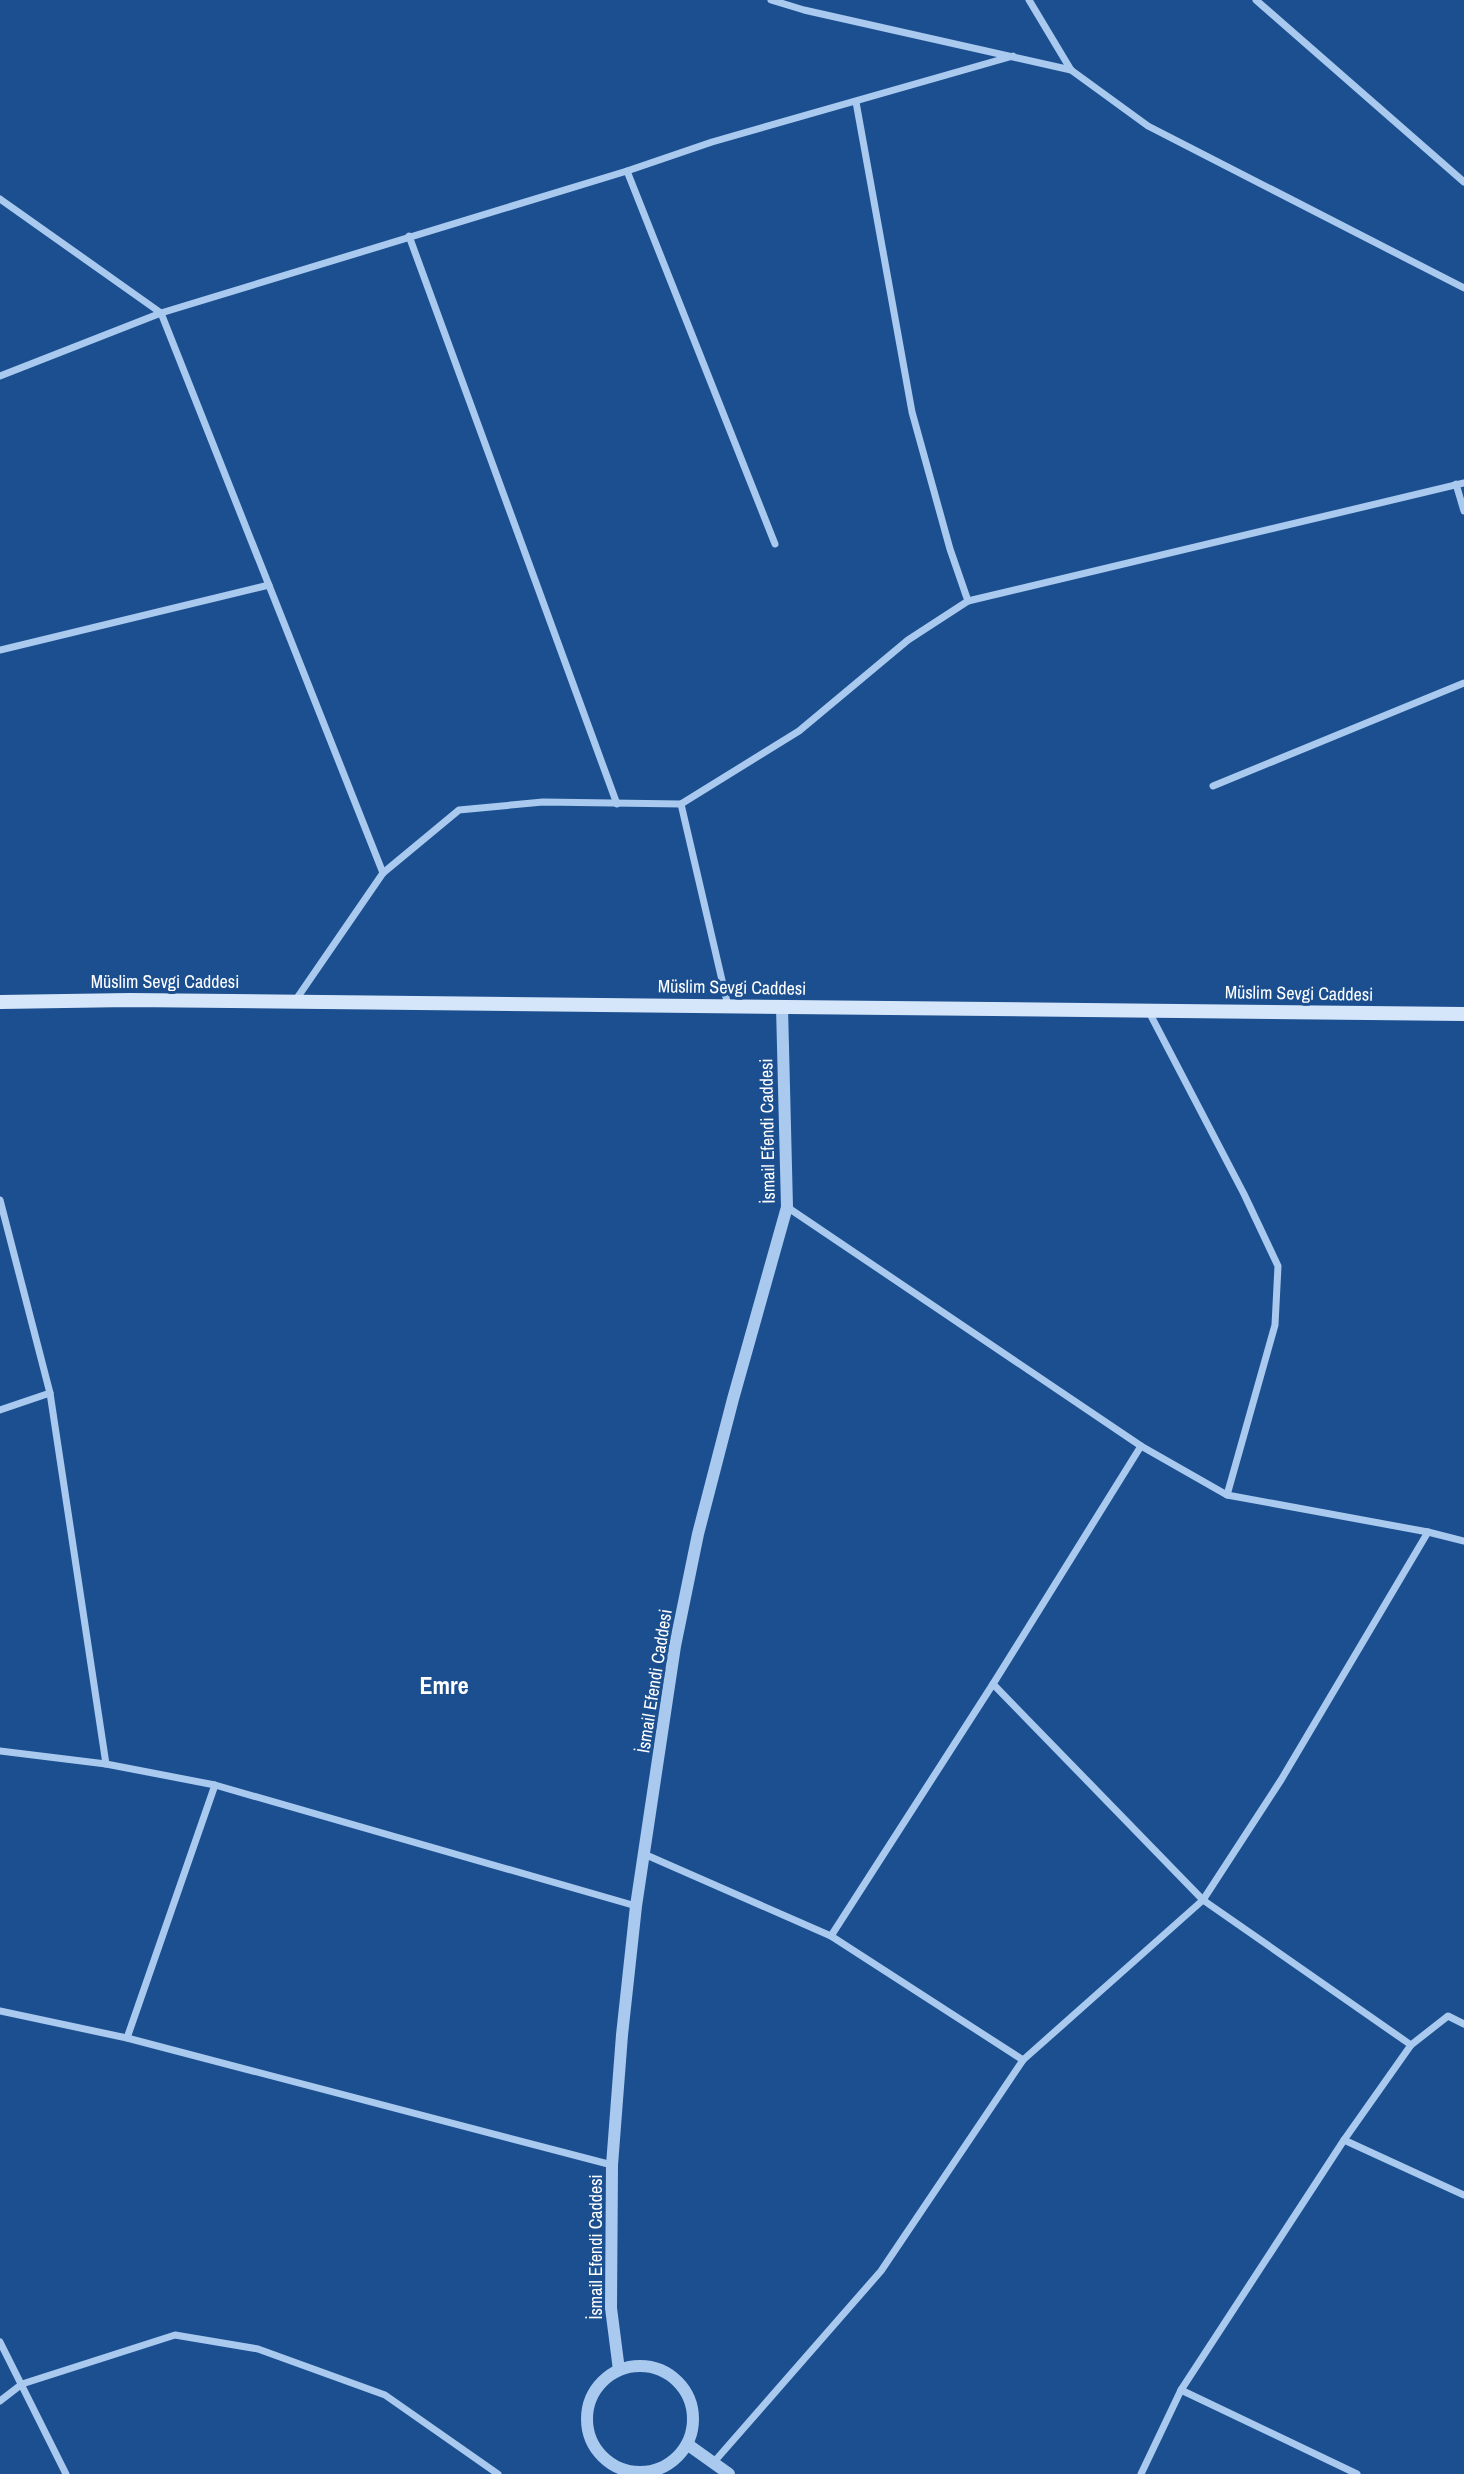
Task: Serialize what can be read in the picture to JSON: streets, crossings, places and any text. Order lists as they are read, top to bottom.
{
  "streets": {
    "main road": ["Müslim Sevgi Caddesi"],
    "street": ["İsmail Efendi Caddesi"]
  },
  "crossings": [
    ["Müslim Sevgi Caddesi", "İsmail Efendi Caddesi"]
  ],
  "districts": ["Emre"]
}
